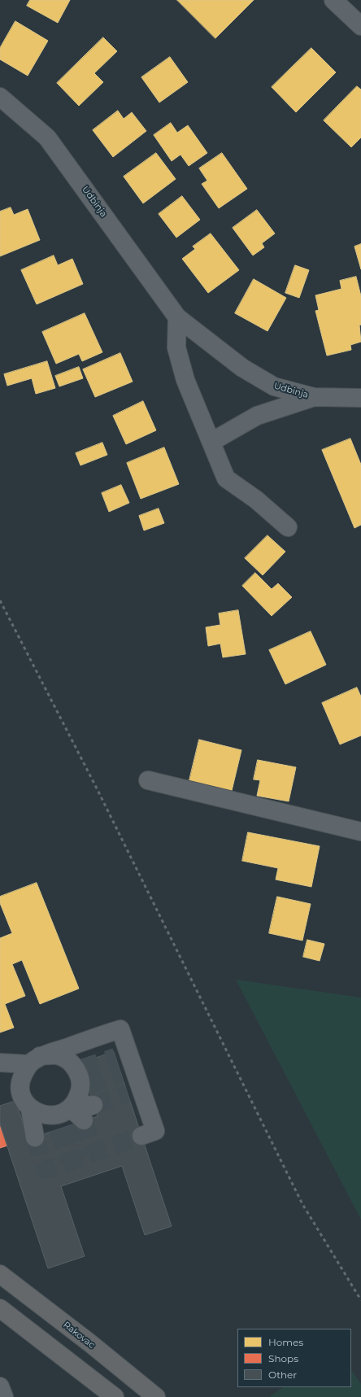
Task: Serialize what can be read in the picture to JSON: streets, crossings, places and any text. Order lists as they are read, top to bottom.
{
  "streets": {
    "highway": ["Rakovac"],
    "street": ["Udbinja"]
  },
  "legend": ["Homes", "Shops", "Other"]
}
